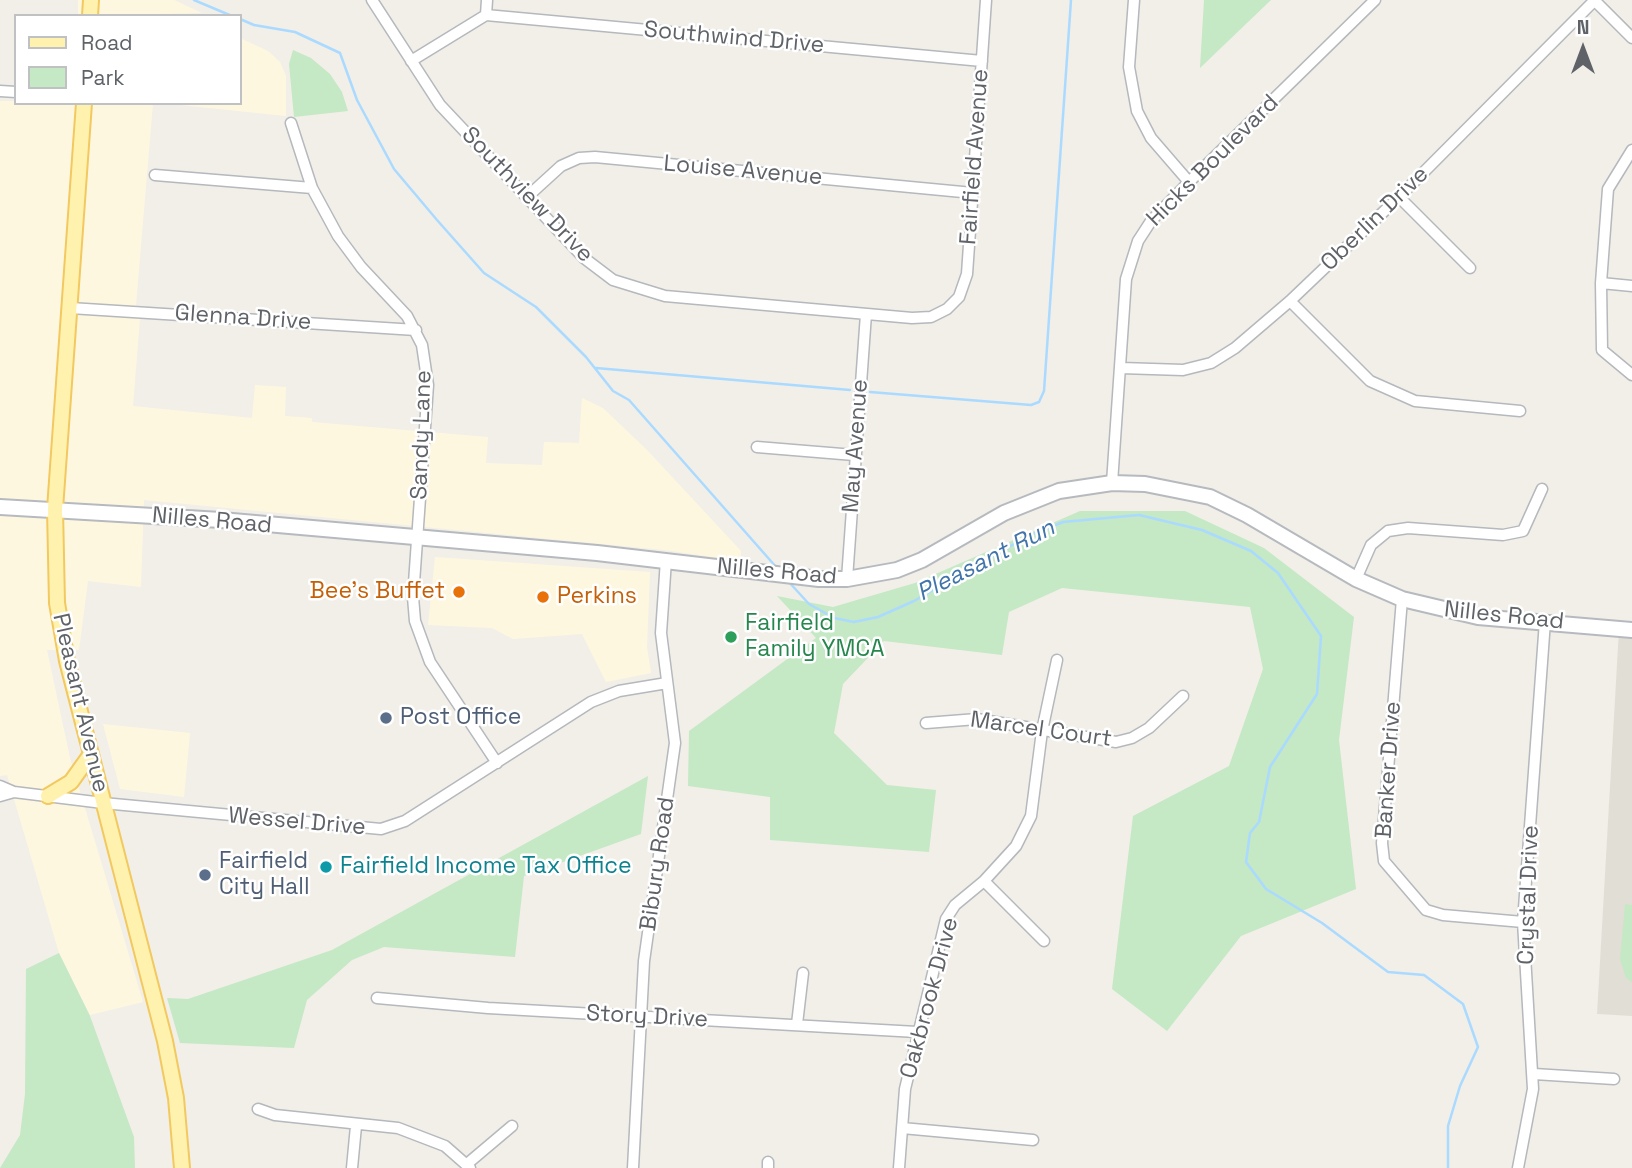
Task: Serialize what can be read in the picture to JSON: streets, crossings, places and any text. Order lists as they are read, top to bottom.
{
  "streets": {
    "main road": ["Pleasant Avenue"],
    "street": [
      "Southwind Drive",
      "Fairfield Avenue",
      "Hicks Boulevard",
      "Louise Avenue",
      "Southview Drive",
      "Oberlin Drive",
      "Glenna Drive",
      "Sandy Lane",
      "May Avenue",
      "Nilles Road",
      "Marcel Court",
      "Banker Drive",
      "Wessel Drive",
      "Bibury Road",
      "Crystal Drive",
      "Oakbrook Drive",
      "Story Drive"
    ]
  },
  "crossings": [
    ["Southwind Drive", "Fairfield Avenue"],
    ["Fairfield Avenue", "Louise Avenue"],
    ["Fairfield Avenue", "Southview Drive"],
    ["Hicks Boulevard", "Oberlin Drive"],
    ["Hicks Boulevard", "Nilles Road"],
    ["Louise Avenue", "Southview Drive"],
    ["Southview Drive", "May Avenue"],
    ["Glenna Drive", "Sandy Lane"],
    ["Glenna Drive", "Pleasant Avenue"],
    ["Sandy Lane", "Nilles Road"],
    ["Sandy Lane", "Wessel Drive"],
    ["May Avenue", "Nilles Road"],
    ["Nilles Road", "Pleasant Avenue"],
    ["Nilles Road", "Banker Drive"],
    ["Nilles Road", "Bibury Road"],
    ["Nilles Road", "Crystal Drive"],
    ["Pleasant Avenue", "Wessel Drive"],
    ["Marcel Court", "Oakbrook Drive"],
    ["Banker Drive", "Crystal Drive"],
    ["Wessel Drive", "Bibury Road"],
    ["Bibury Road", "Story Drive"],
    ["Oakbrook Drive", "Story Drive"]
  ],
  "water": ["Pleasant Run"],
  "places": [
    "Bee's Buffet",
    "Perkins",
    "Fairfield Family YMCA",
    "Post Office",
    "Fairfield Income Tax Office",
    "Fairfield City Hall"
  ],
  "legend": ["Road", "Park"],
  "north": "top"
}
